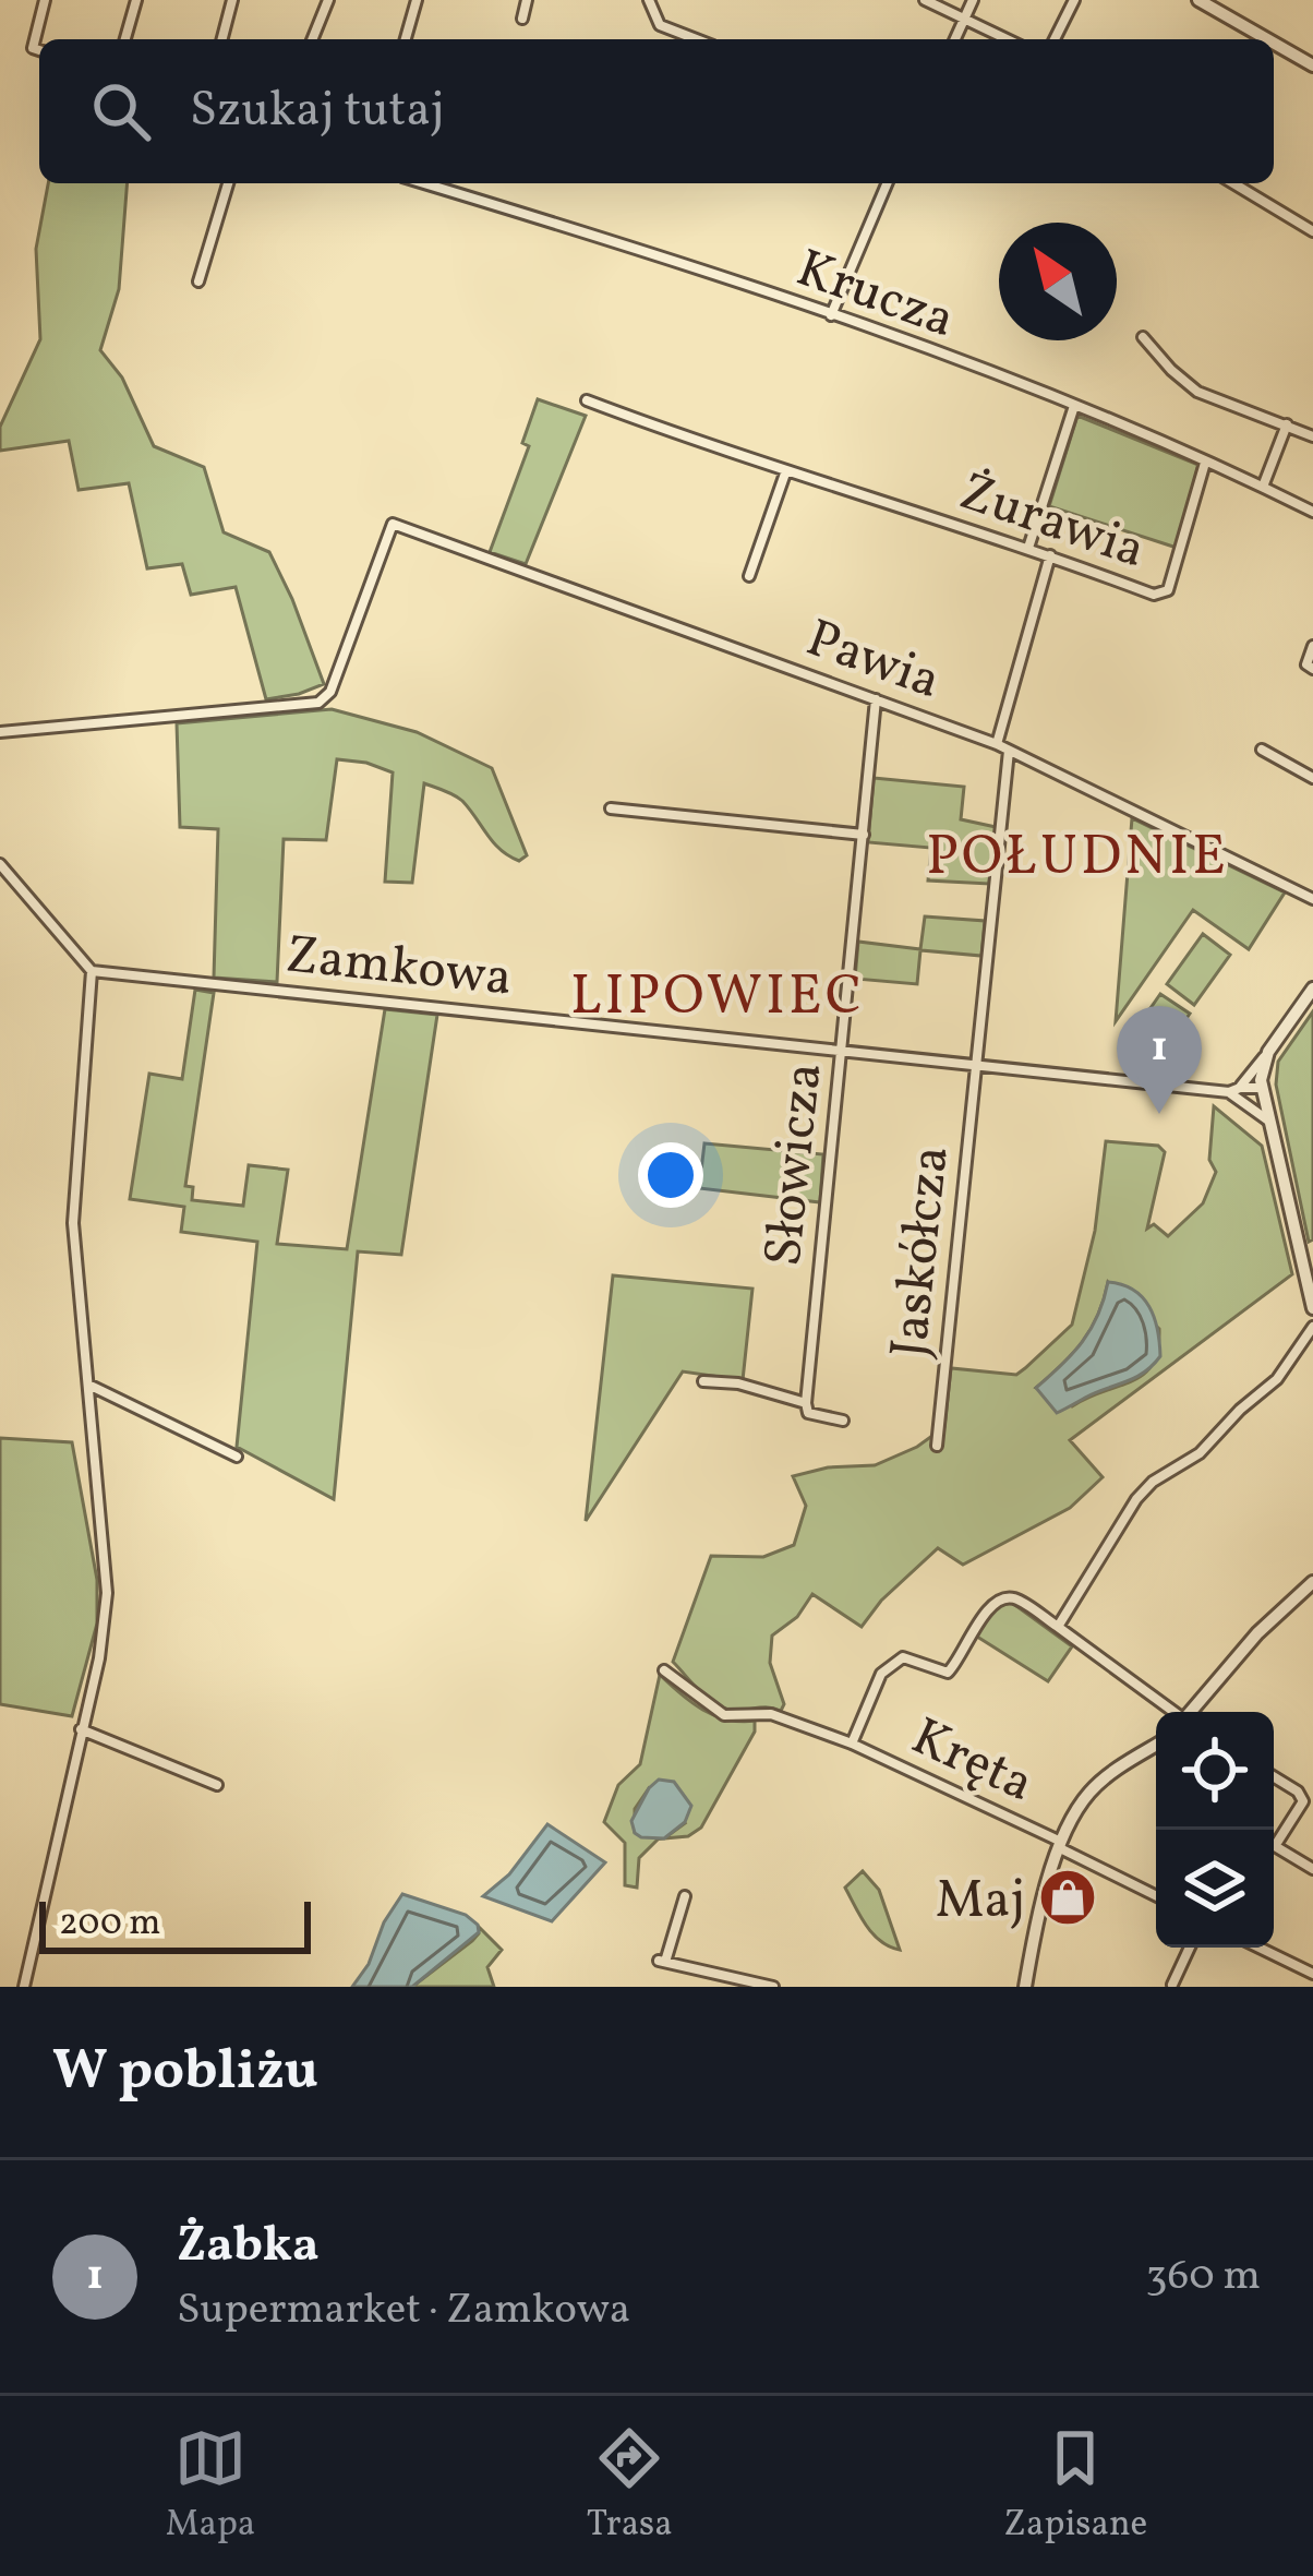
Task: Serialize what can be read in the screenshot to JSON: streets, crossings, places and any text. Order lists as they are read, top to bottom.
{
  "streets": {
    "street": [
      "Krucza",
      "Żurawia",
      "Pawia",
      "Zamkowa",
      "Słowicza",
      "Jaskółcza",
      "Kręta"
    ]
  },
  "crossings": [
    ["Krucza", "Żurawia"],
    ["Pawia", "Słowicza"],
    ["Pawia", "Jaskółcza"],
    ["Zamkowa", "Słowicza"],
    ["Zamkowa", "Jaskółcza"]
  ],
  "districts": ["POŁUDNIE", "LIPOWIEC"],
  "places": {
    "shop": ["Maj"]
  },
  "scale_bar": "200 m",
  "north": "top left",
  "page": {
    "search": "Szukaj tutaj",
    "pins": "1",
    "scale": "200 m",
    "heading": "W pobliżu",
    "list": [
      {
        "mark": "1",
        "name": "Żabka",
        "note": "Supermarket · Zamkowa",
        "value": "360 m"
      }
    ],
    "nav": ["Mapa", "Trasa", "Zapisane"]
  }
}
